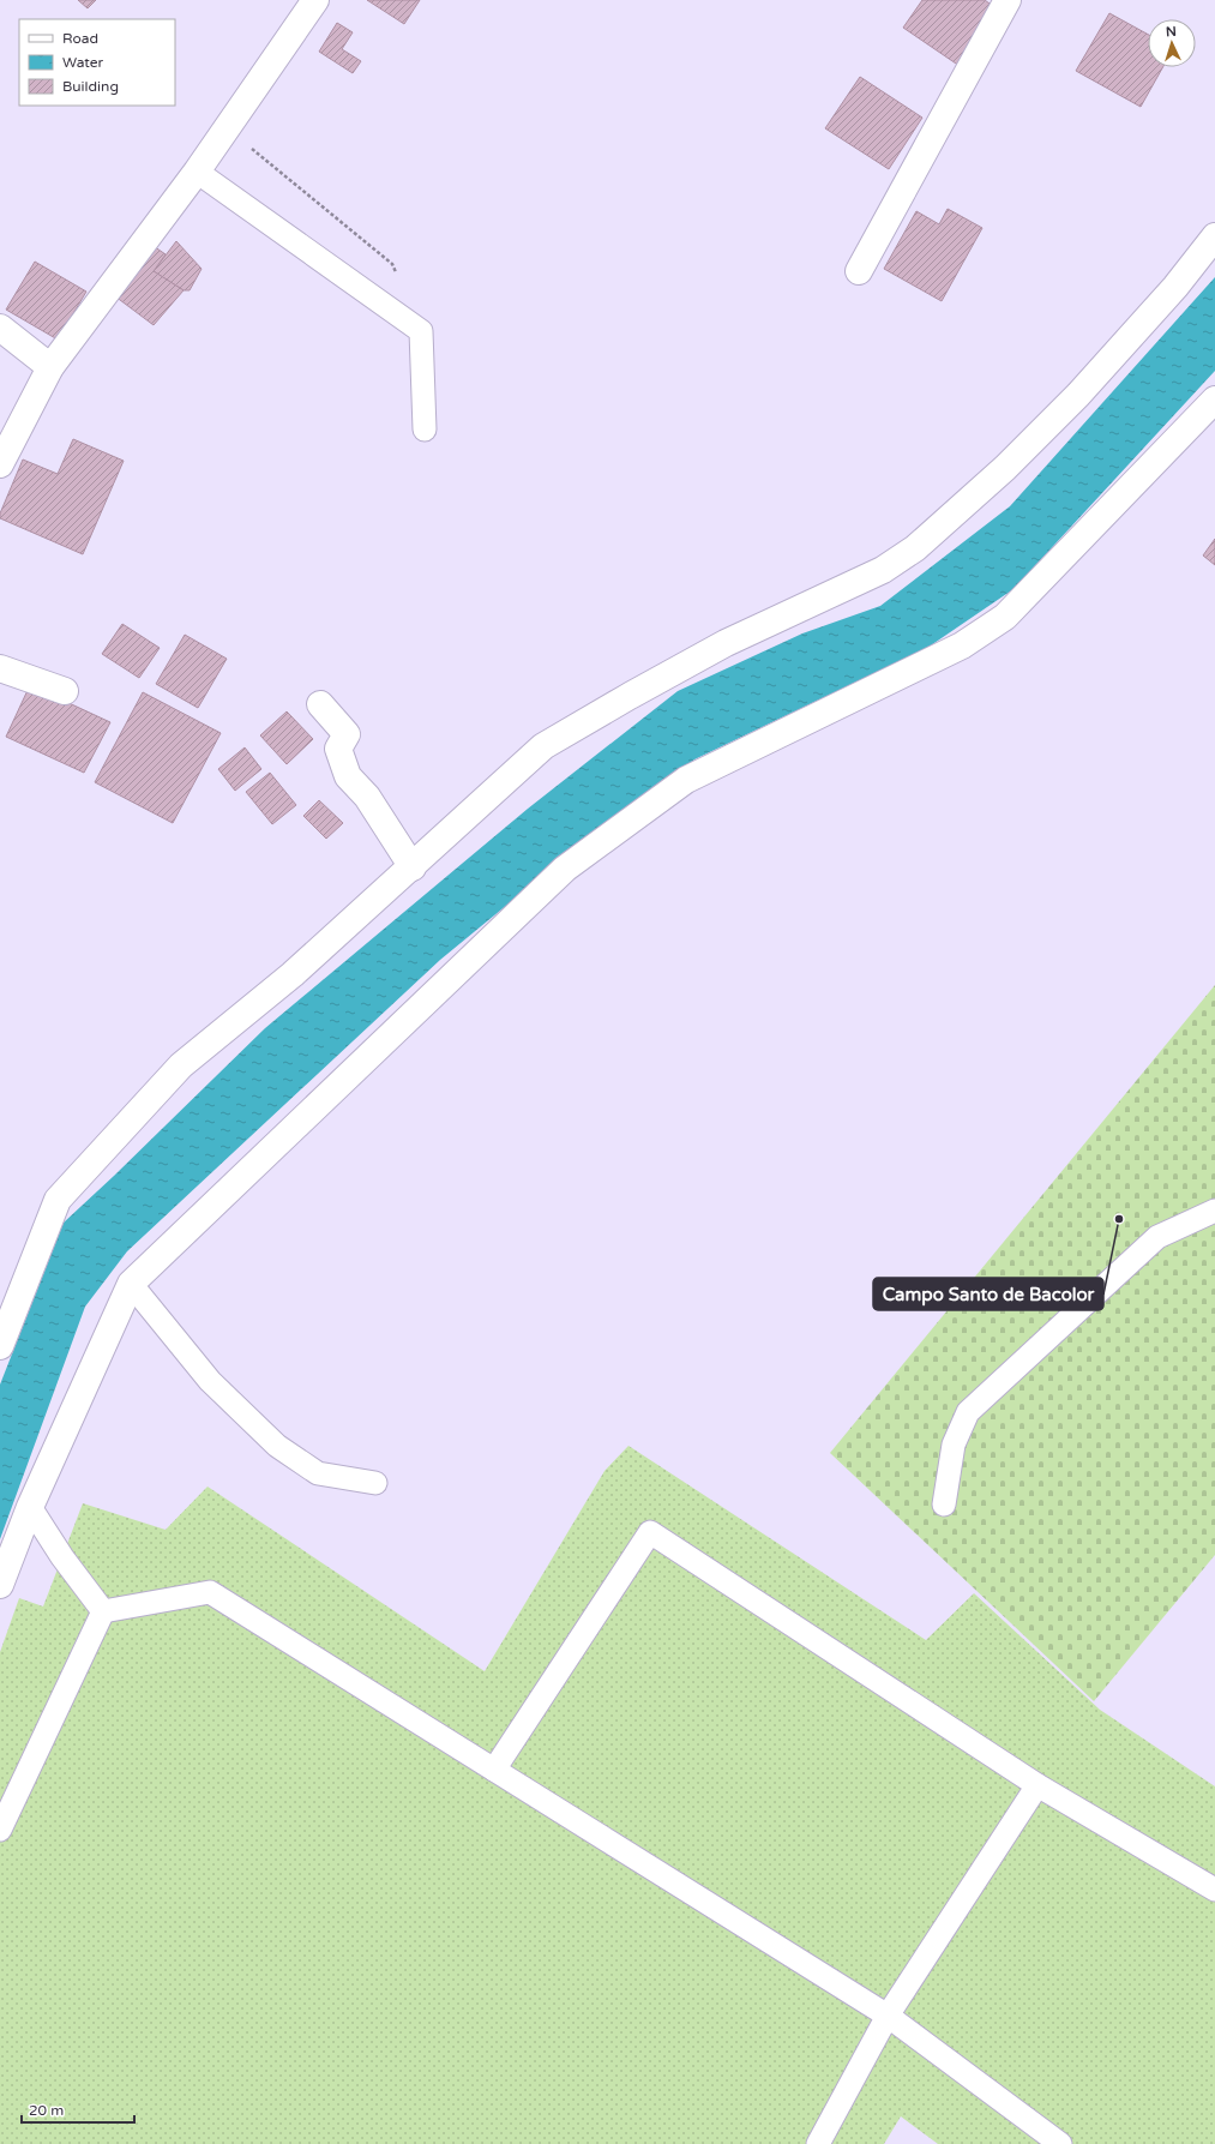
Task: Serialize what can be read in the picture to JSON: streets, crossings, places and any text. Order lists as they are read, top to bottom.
{
  "places": ["Campo Santo de Bacolor"],
  "legend": ["Road", "Water", "Building"],
  "scale_bar": "20 m",
  "north": "top"
}
